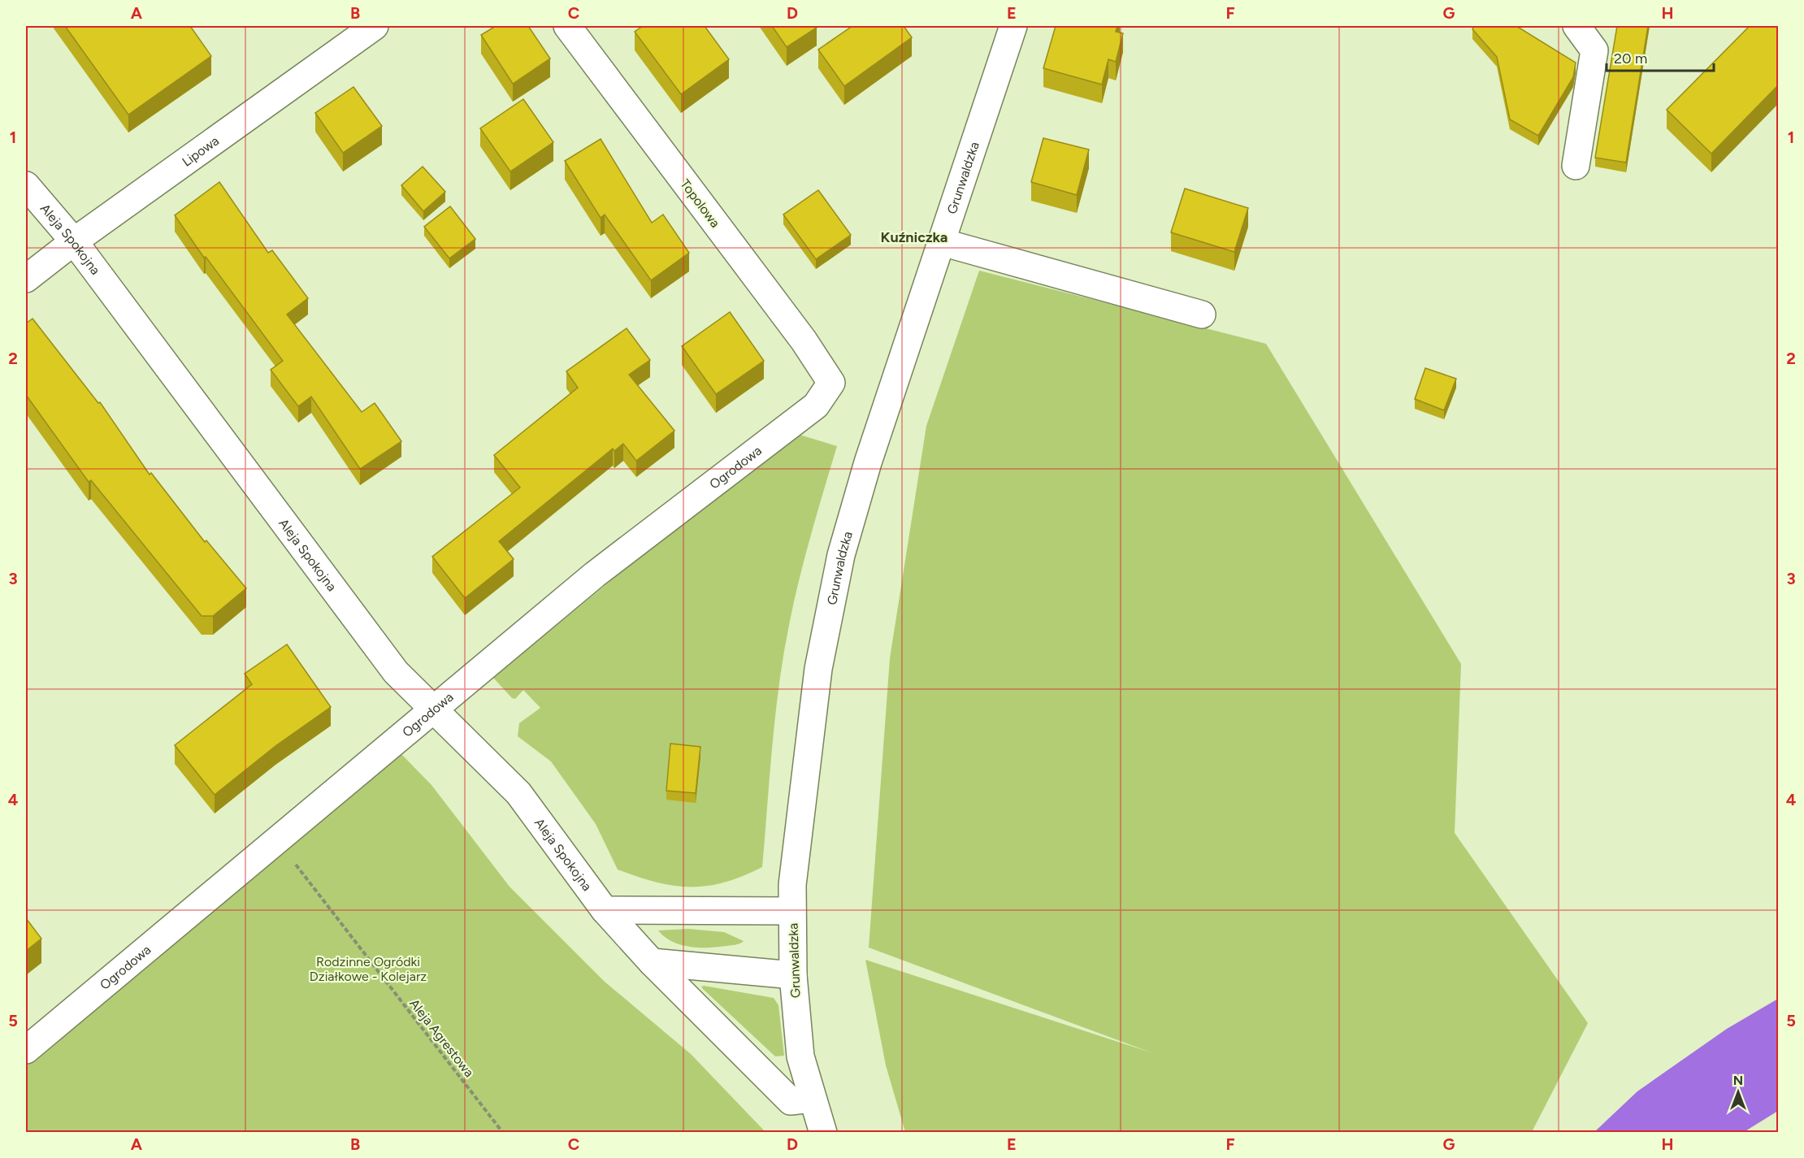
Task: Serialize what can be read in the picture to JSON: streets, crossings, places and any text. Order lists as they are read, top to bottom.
{
  "streets": {
    "street": [
      "Lipowa",
      "Grunwaldzka",
      "Topolowa",
      "Aleja Spokojna",
      "Ogrodowa"
    ],
    "path": ["Aleja Agrestowa"]
  },
  "crossings": [
    ["Lipowa", "Aleja Spokojna"],
    ["Grunwaldzka", "Aleja Spokojna"],
    ["Topolowa", "Ogrodowa"],
    ["Aleja Spokojna", "Ogrodowa"],
    ["Ogrodowa", "Aleja Agrestowa"]
  ],
  "districts": ["Kuźniczka"],
  "parks": ["Rodzinne Ogródki Działkowe - Kolejarz"],
  "scale_bar": "20 m",
  "north": "top",
  "grid": {
    "columns": [
      "A",
      "B",
      "C",
      "D",
      "E",
      "F",
      "G",
      "H"
    ],
    "rows": [
      "1",
      "2",
      "3",
      "4",
      "5"
    ]
  }
}
